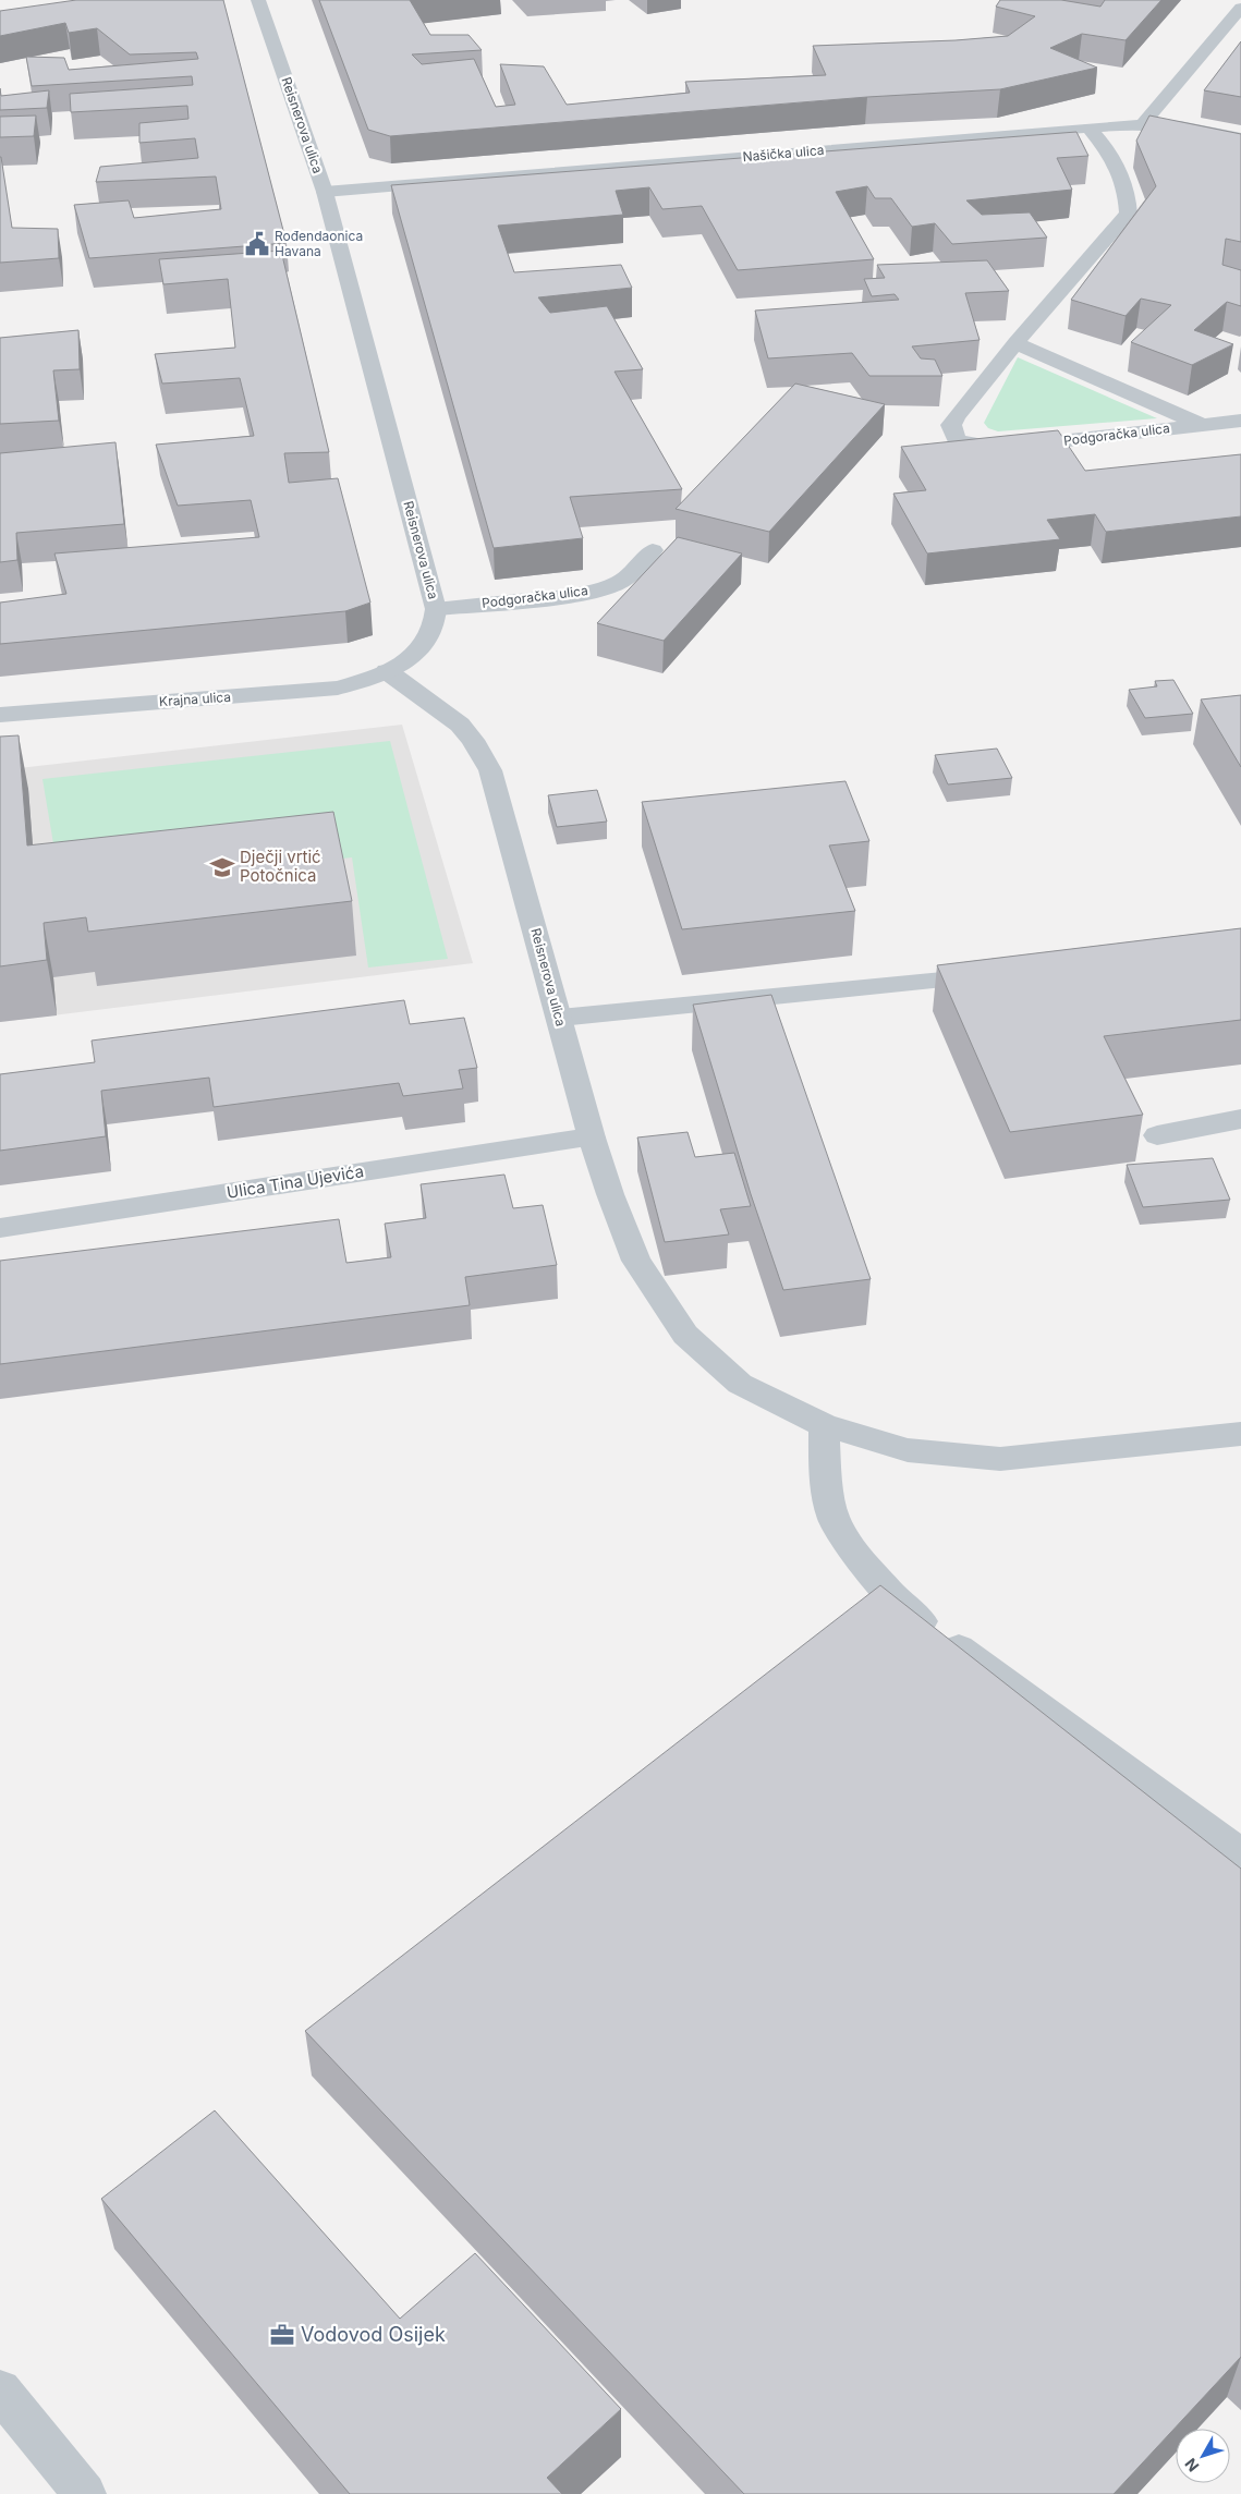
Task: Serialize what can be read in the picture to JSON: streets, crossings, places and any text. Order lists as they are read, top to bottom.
{
  "streets": {
    "street": [
      "Reisnerova ulica",
      "Našička ulica",
      "Podgoračka ulica",
      "Krajna ulica",
      "Ulica Tina Ujevića"
    ]
  },
  "crossings": [
    ["Reisnerova ulica", "Našička ulica"],
    ["Reisnerova ulica", "Podgoračka ulica"],
    ["Reisnerova ulica", "Krajna ulica"],
    ["Reisnerova ulica", "Ulica Tina Ujevića"],
    ["Našička ulica", "Podgoračka ulica"]
  ],
  "places": {
    "public building": ["Rođendaonica Havana"],
    "school or university": ["Dječji vrtić Potočnica"],
    "office": ["Vodovod Osijek"]
  },
  "north": "bottom left"
}
